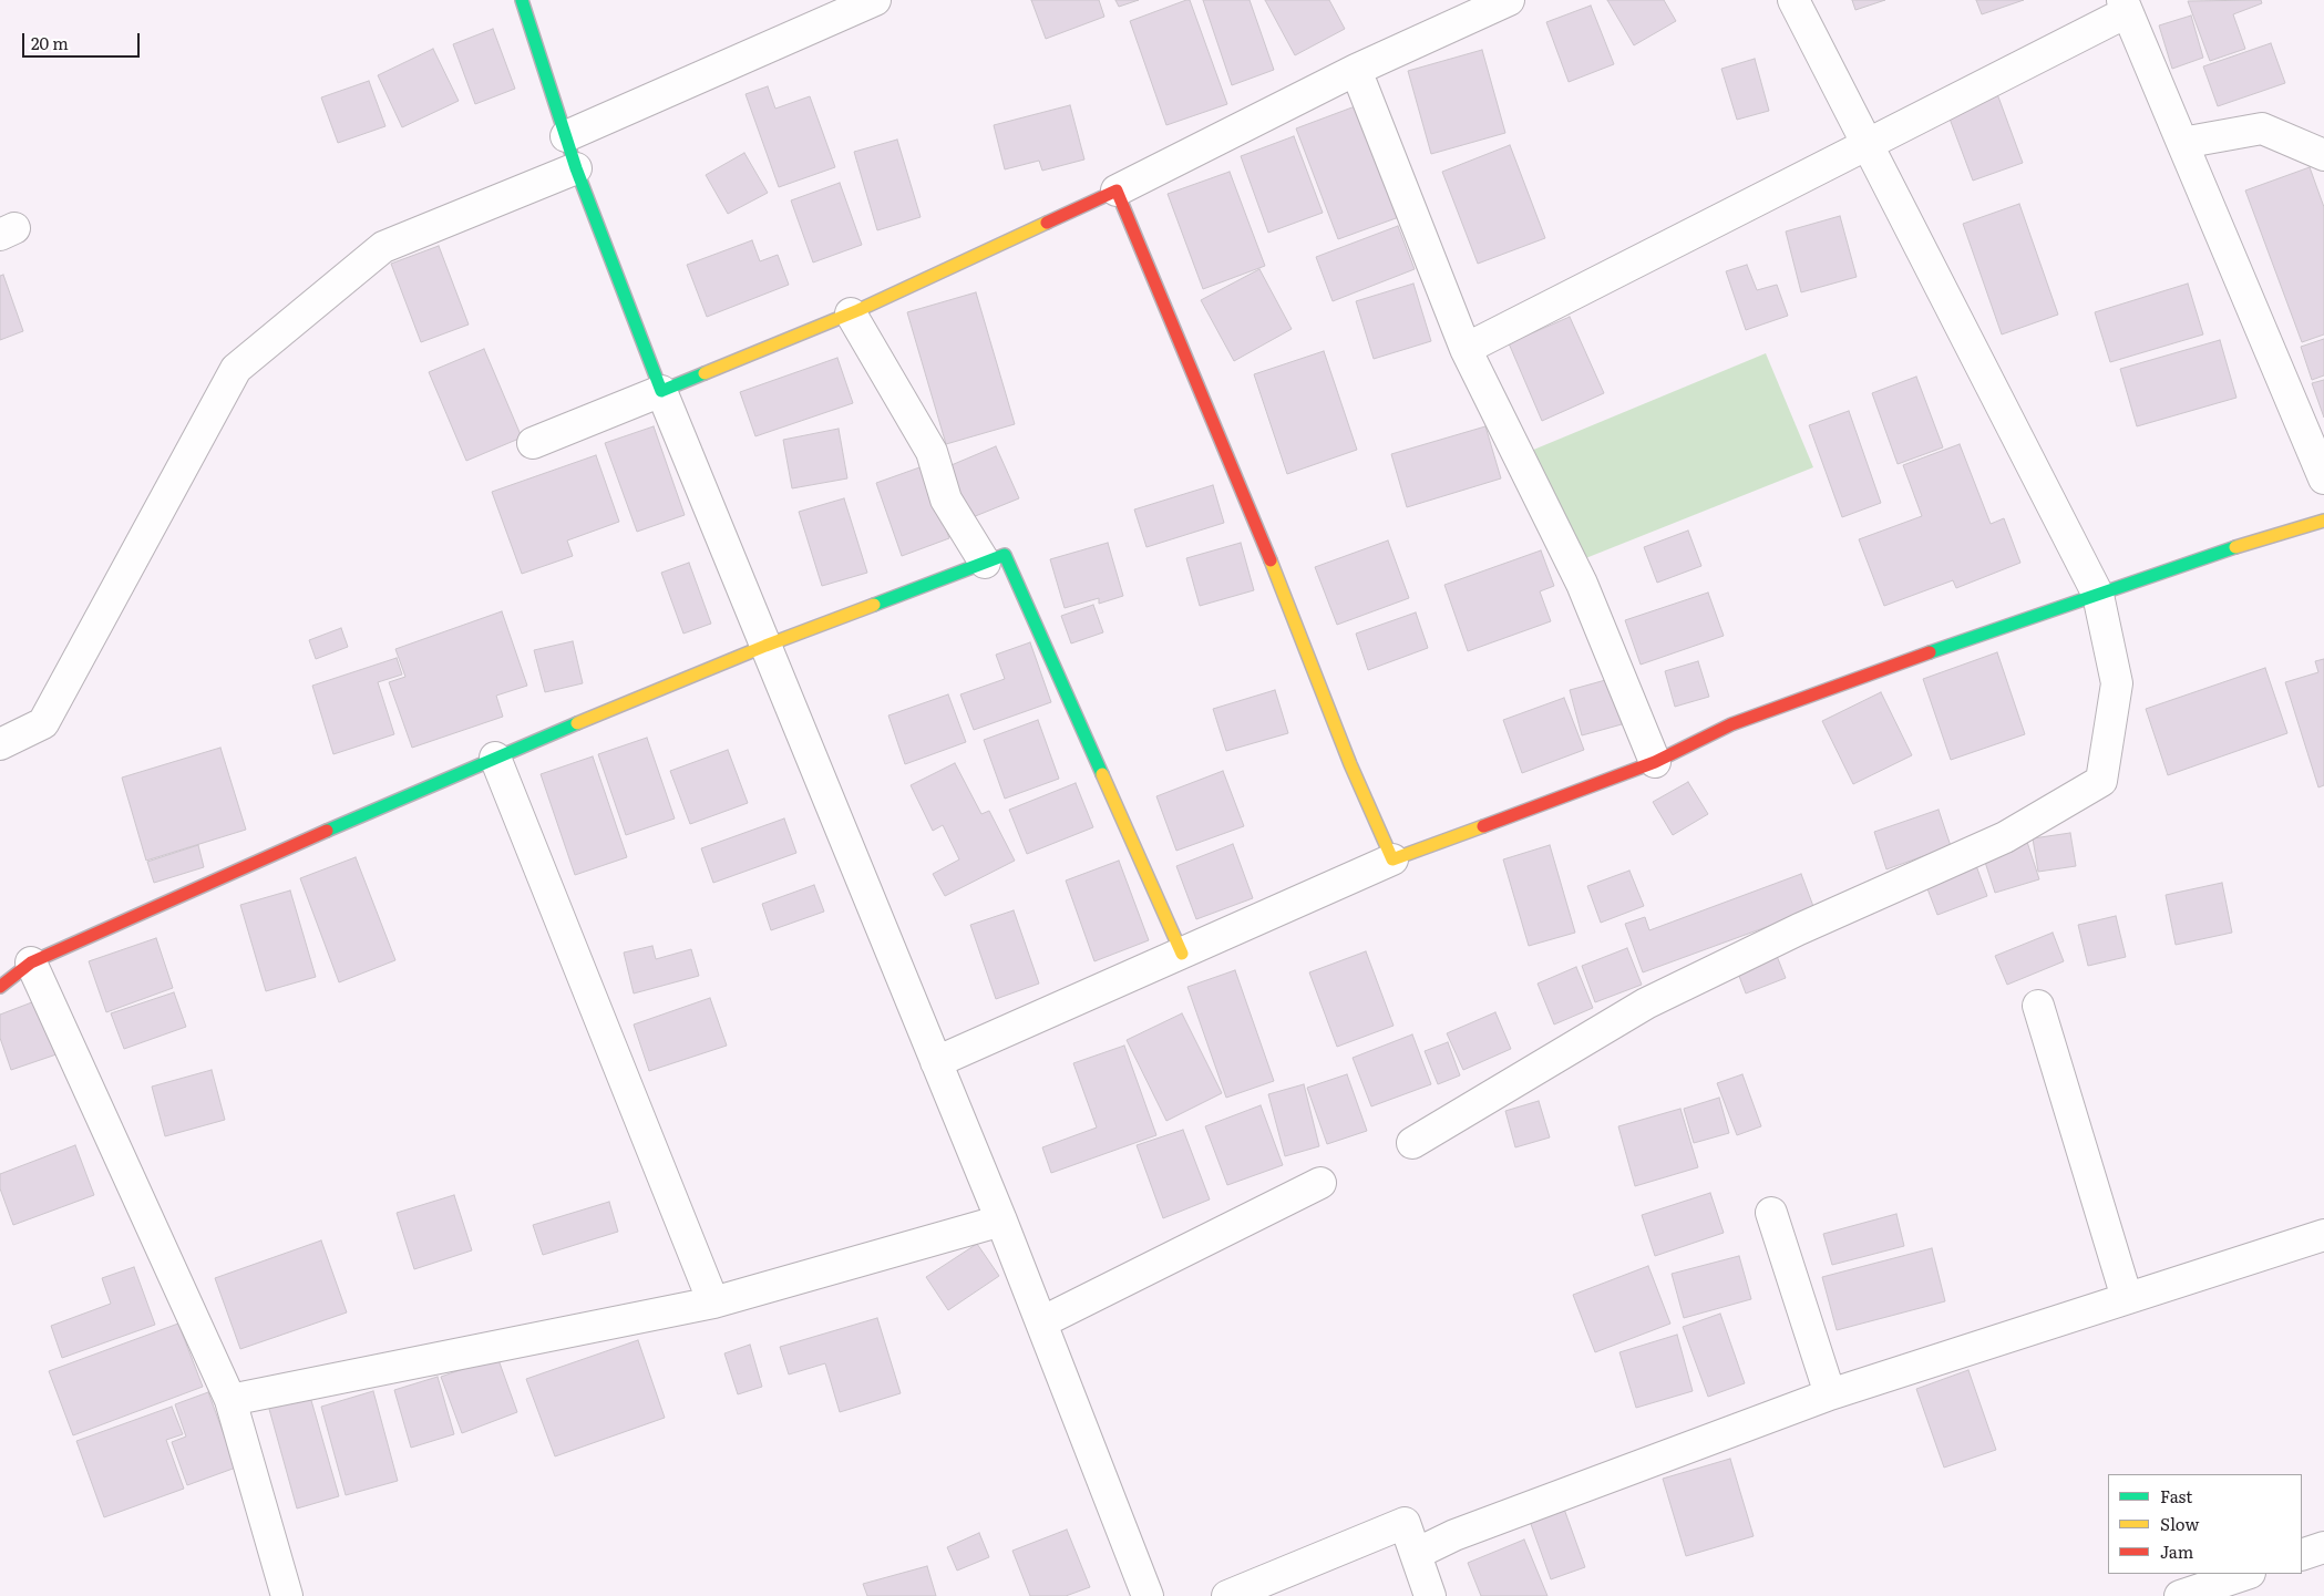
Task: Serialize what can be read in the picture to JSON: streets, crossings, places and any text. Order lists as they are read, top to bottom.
{
  "legend": ["Fast", "Slow", "Jam"],
  "scale_bar": "20 m"
}
